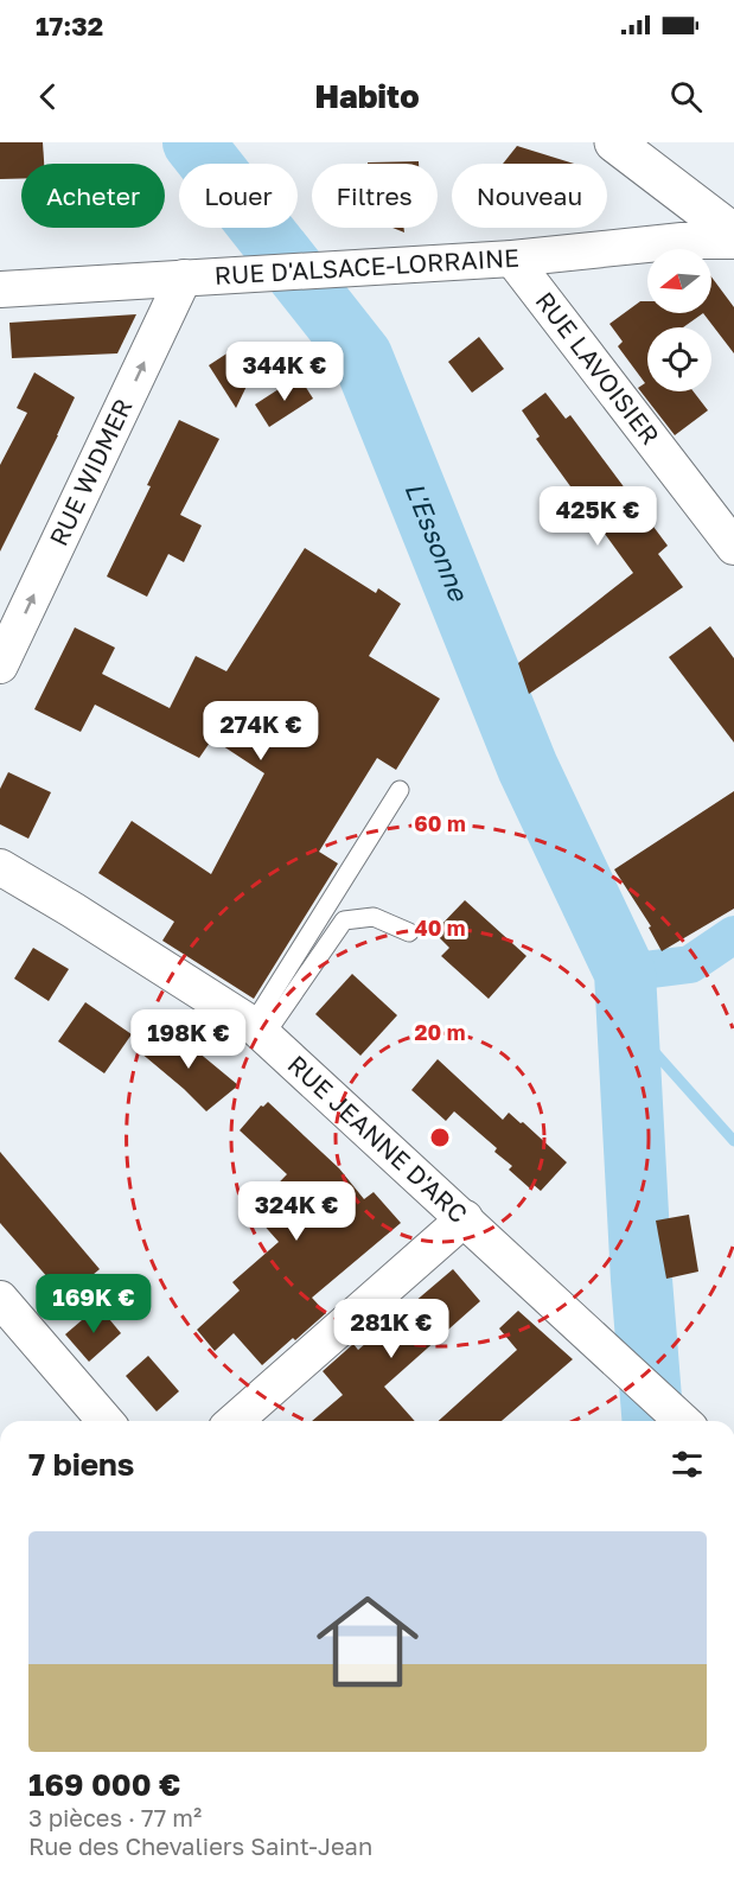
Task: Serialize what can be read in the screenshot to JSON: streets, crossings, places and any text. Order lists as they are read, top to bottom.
{
  "streets": {
    "street": [
      "RUE D'ALSACE-LORRAINE",
      "RUE LAVOISIER",
      "RUE WIDMER",
      "RUE JEANNE D'ARC"
    ]
  },
  "crossings": [
    ["RUE D'ALSACE-LORRAINE", "RUE LAVOISIER"],
    ["RUE D'ALSACE-LORRAINE", "RUE WIDMER"]
  ],
  "one_way": ["RUE WIDMER"],
  "water": ["L'Essonne"],
  "north": "left",
  "page": {
    "status": "17:32",
    "header": "Habito",
    "chip": [
      "Acheter",
      "Louer",
      "Filtres",
      "Nouveau"
    ],
    "price": [
      "344K €",
      "425K €",
      "274K €",
      "198K €",
      "324K €",
      "169K €",
      "281K €"
    ],
    "heading": "7 biens",
    "list": [
      {
        "name": "169 000 €",
        "note": "3 pièces · 77 m² · Rue des Chevaliers Saint-Jean"
      }
    ]
  },
  "rings": ["60 m", "40 m", "20 m"]
}
